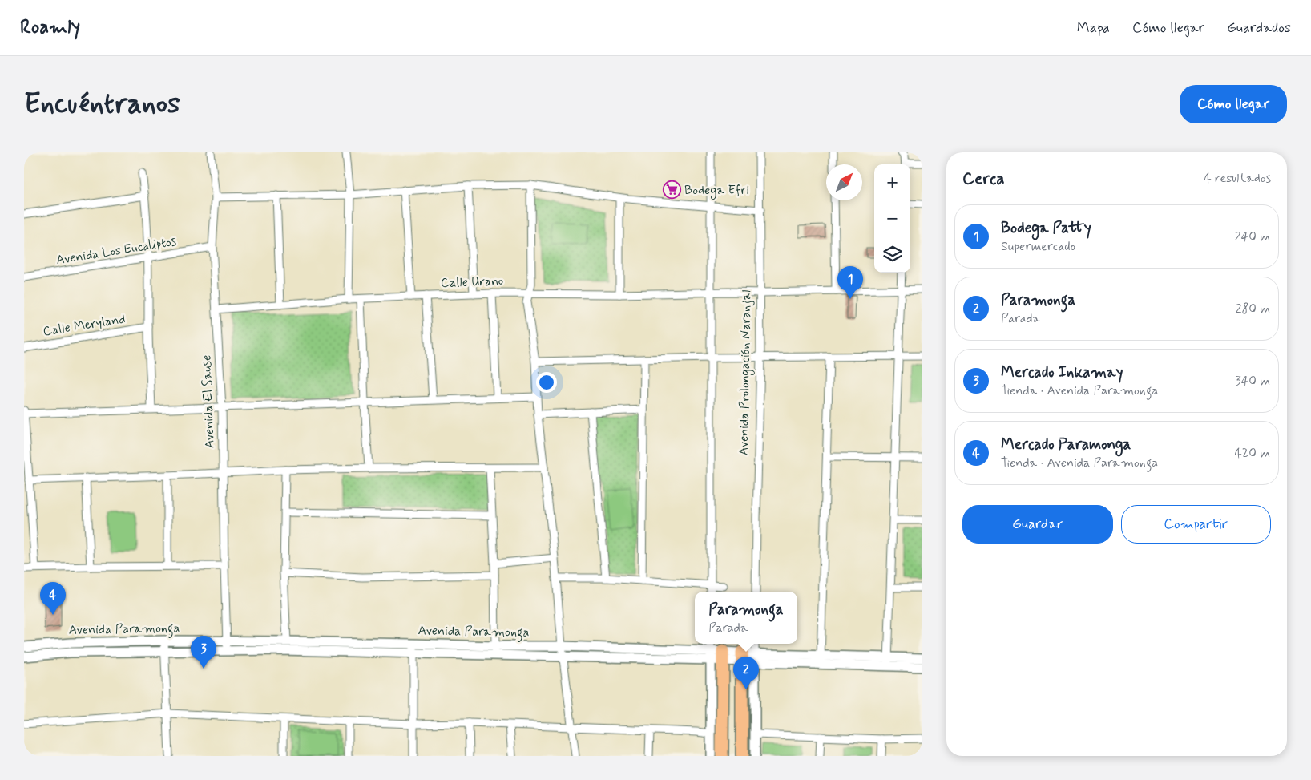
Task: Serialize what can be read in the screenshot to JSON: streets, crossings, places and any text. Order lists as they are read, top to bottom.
{
  "streets": {
    "street": [
      "Avenida Los Eucaliptos",
      "Calle Urano",
      "Calle Meryland",
      "Avenida Prolongación Naranjal",
      "Avenida El Sause",
      "Avenida Paramonga"
    ]
  },
  "crossings": [
    ["Avenida Los Eucaliptos", "Avenida El Sause"],
    ["Calle Urano", "Avenida Prolongación Naranjal"],
    ["Calle Urano", "Avenida El Sause"],
    ["Avenida El Sause", "Avenida Paramonga"]
  ],
  "places": {
    "supermarket": ["Bodega Efri"]
  },
  "north": "top right",
  "page": {
    "header": "Roamly",
    "nav": ["Mapa", "Cómo llegar", "Guardados"],
    "buttons": [
      "Cómo llegar",
      ["Guardar", "Compartir"]
    ],
    "title": "Encuéntranos",
    "heading": ["Cerca", "4 resultados"],
    "map_buttons": ["+", "−"],
    "list": [
      {
        "mark": "1",
        "name": "Bodega Patty",
        "note": "Supermercado",
        "value": "240 m"
      },
      {
        "mark": "2",
        "name": "Paramonga",
        "note": "Parada",
        "value": "280 m"
      },
      {
        "mark": "3",
        "name": "Mercado Inkamay",
        "note": "Tienda · Avenida Paramonga",
        "value": "340 m"
      },
      {
        "mark": "4",
        "name": "Mercado Paramonga",
        "note": "Tienda · Avenida Paramonga",
        "value": "420 m"
      }
    ],
    "pins": [
      "1",
      "4",
      "3",
      "2"
    ],
    "popup": ["Paramonga", "Parada"]
  }
}
